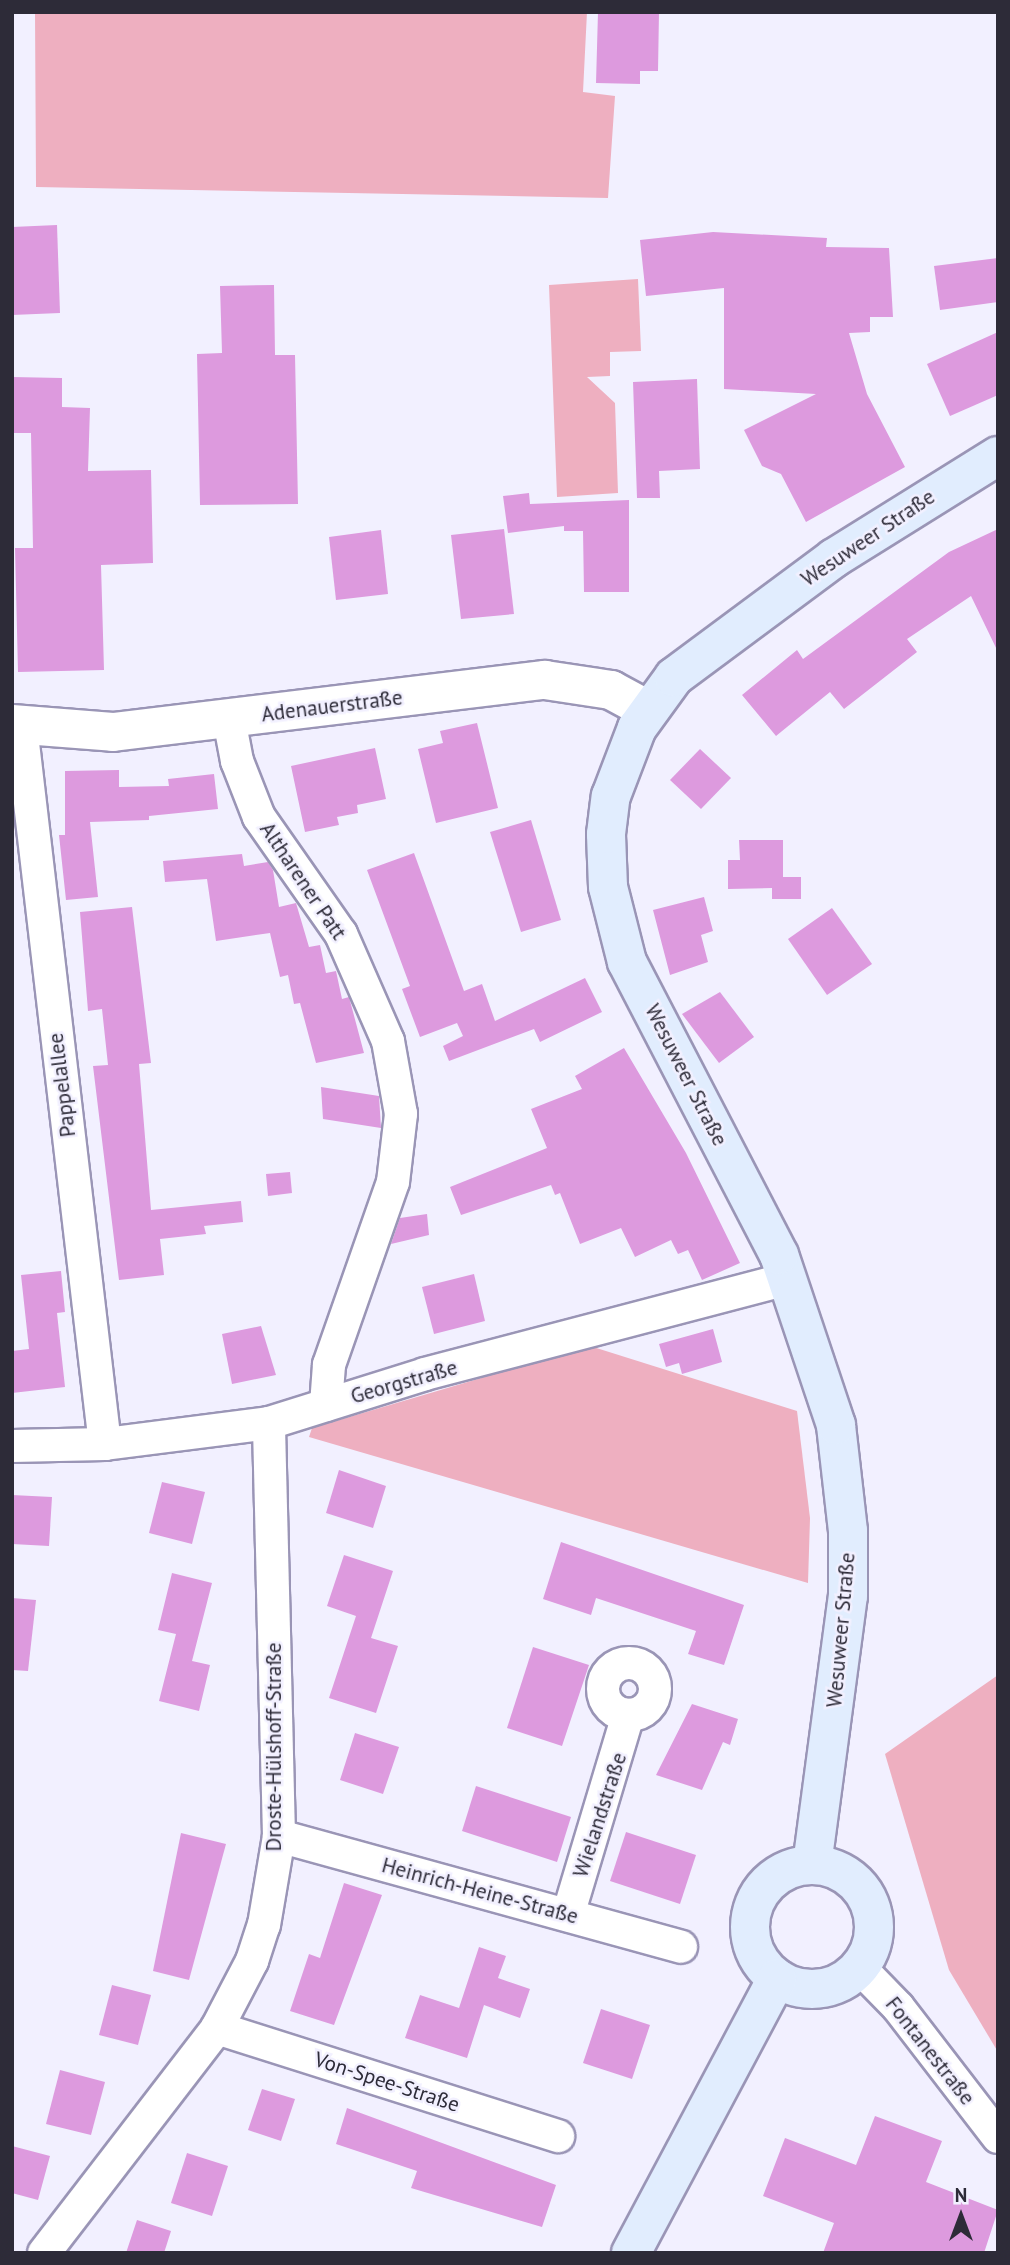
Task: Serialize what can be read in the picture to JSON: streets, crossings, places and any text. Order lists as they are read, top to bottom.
{
  "streets": {
    "main road": ["Wesuweer Straße"],
    "street": [
      "Adenauerstraße",
      "Altharener Patt",
      "Pappelallee",
      "Georgstraße",
      "Droste-Hülshoff-Straße",
      "Wielandstraße",
      "Heinrich-Heine-Straße",
      "Fontanestraße",
      "Von-Spee-Straße"
    ]
  },
  "crossings": [
    ["Wesuweer Straße", "Adenauerstraße"],
    ["Wesuweer Straße", "Georgstraße"],
    ["Wesuweer Straße", "Fontanestraße"],
    ["Adenauerstraße", "Altharener Patt"],
    ["Adenauerstraße", "Pappelallee"],
    ["Altharener Patt", "Georgstraße"],
    ["Pappelallee", "Georgstraße"],
    ["Georgstraße", "Droste-Hülshoff-Straße"],
    ["Droste-Hülshoff-Straße", "Heinrich-Heine-Straße"],
    ["Droste-Hülshoff-Straße", "Von-Spee-Straße"],
    ["Wielandstraße", "Heinrich-Heine-Straße"]
  ],
  "north": "top"
}
